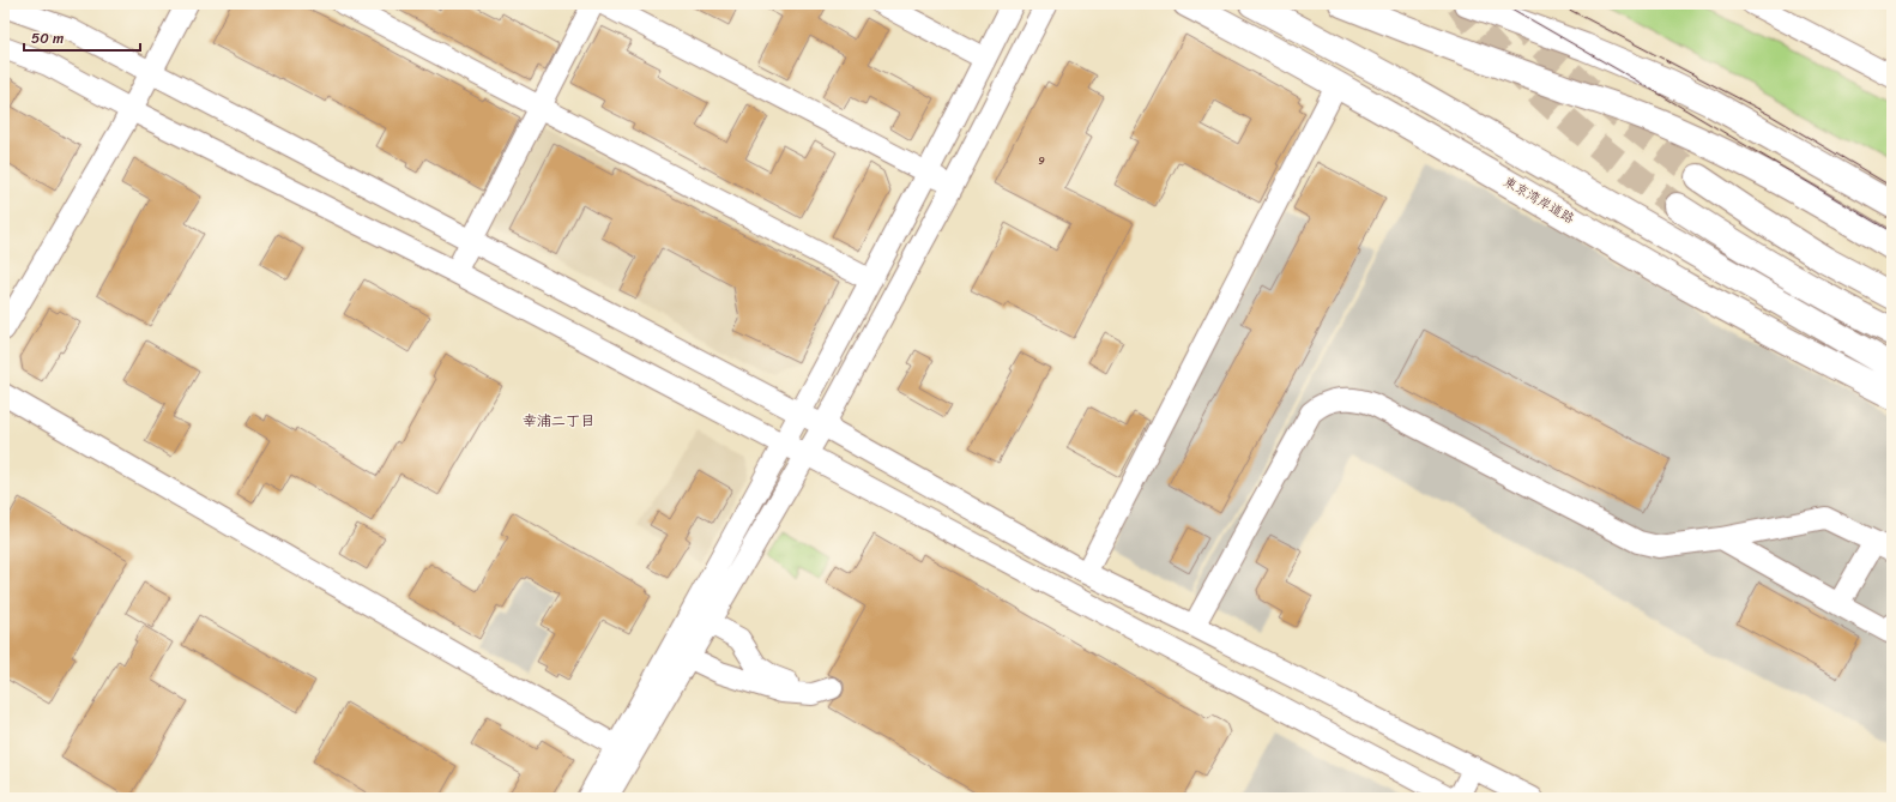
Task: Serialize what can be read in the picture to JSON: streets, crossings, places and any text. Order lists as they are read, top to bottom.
{
  "streets": {
    "highway": ["東京湾岸道路"]
  },
  "districts": ["幸浦二丁目"],
  "house_numbers": ["9"],
  "scale_bar": "50 m"
}
